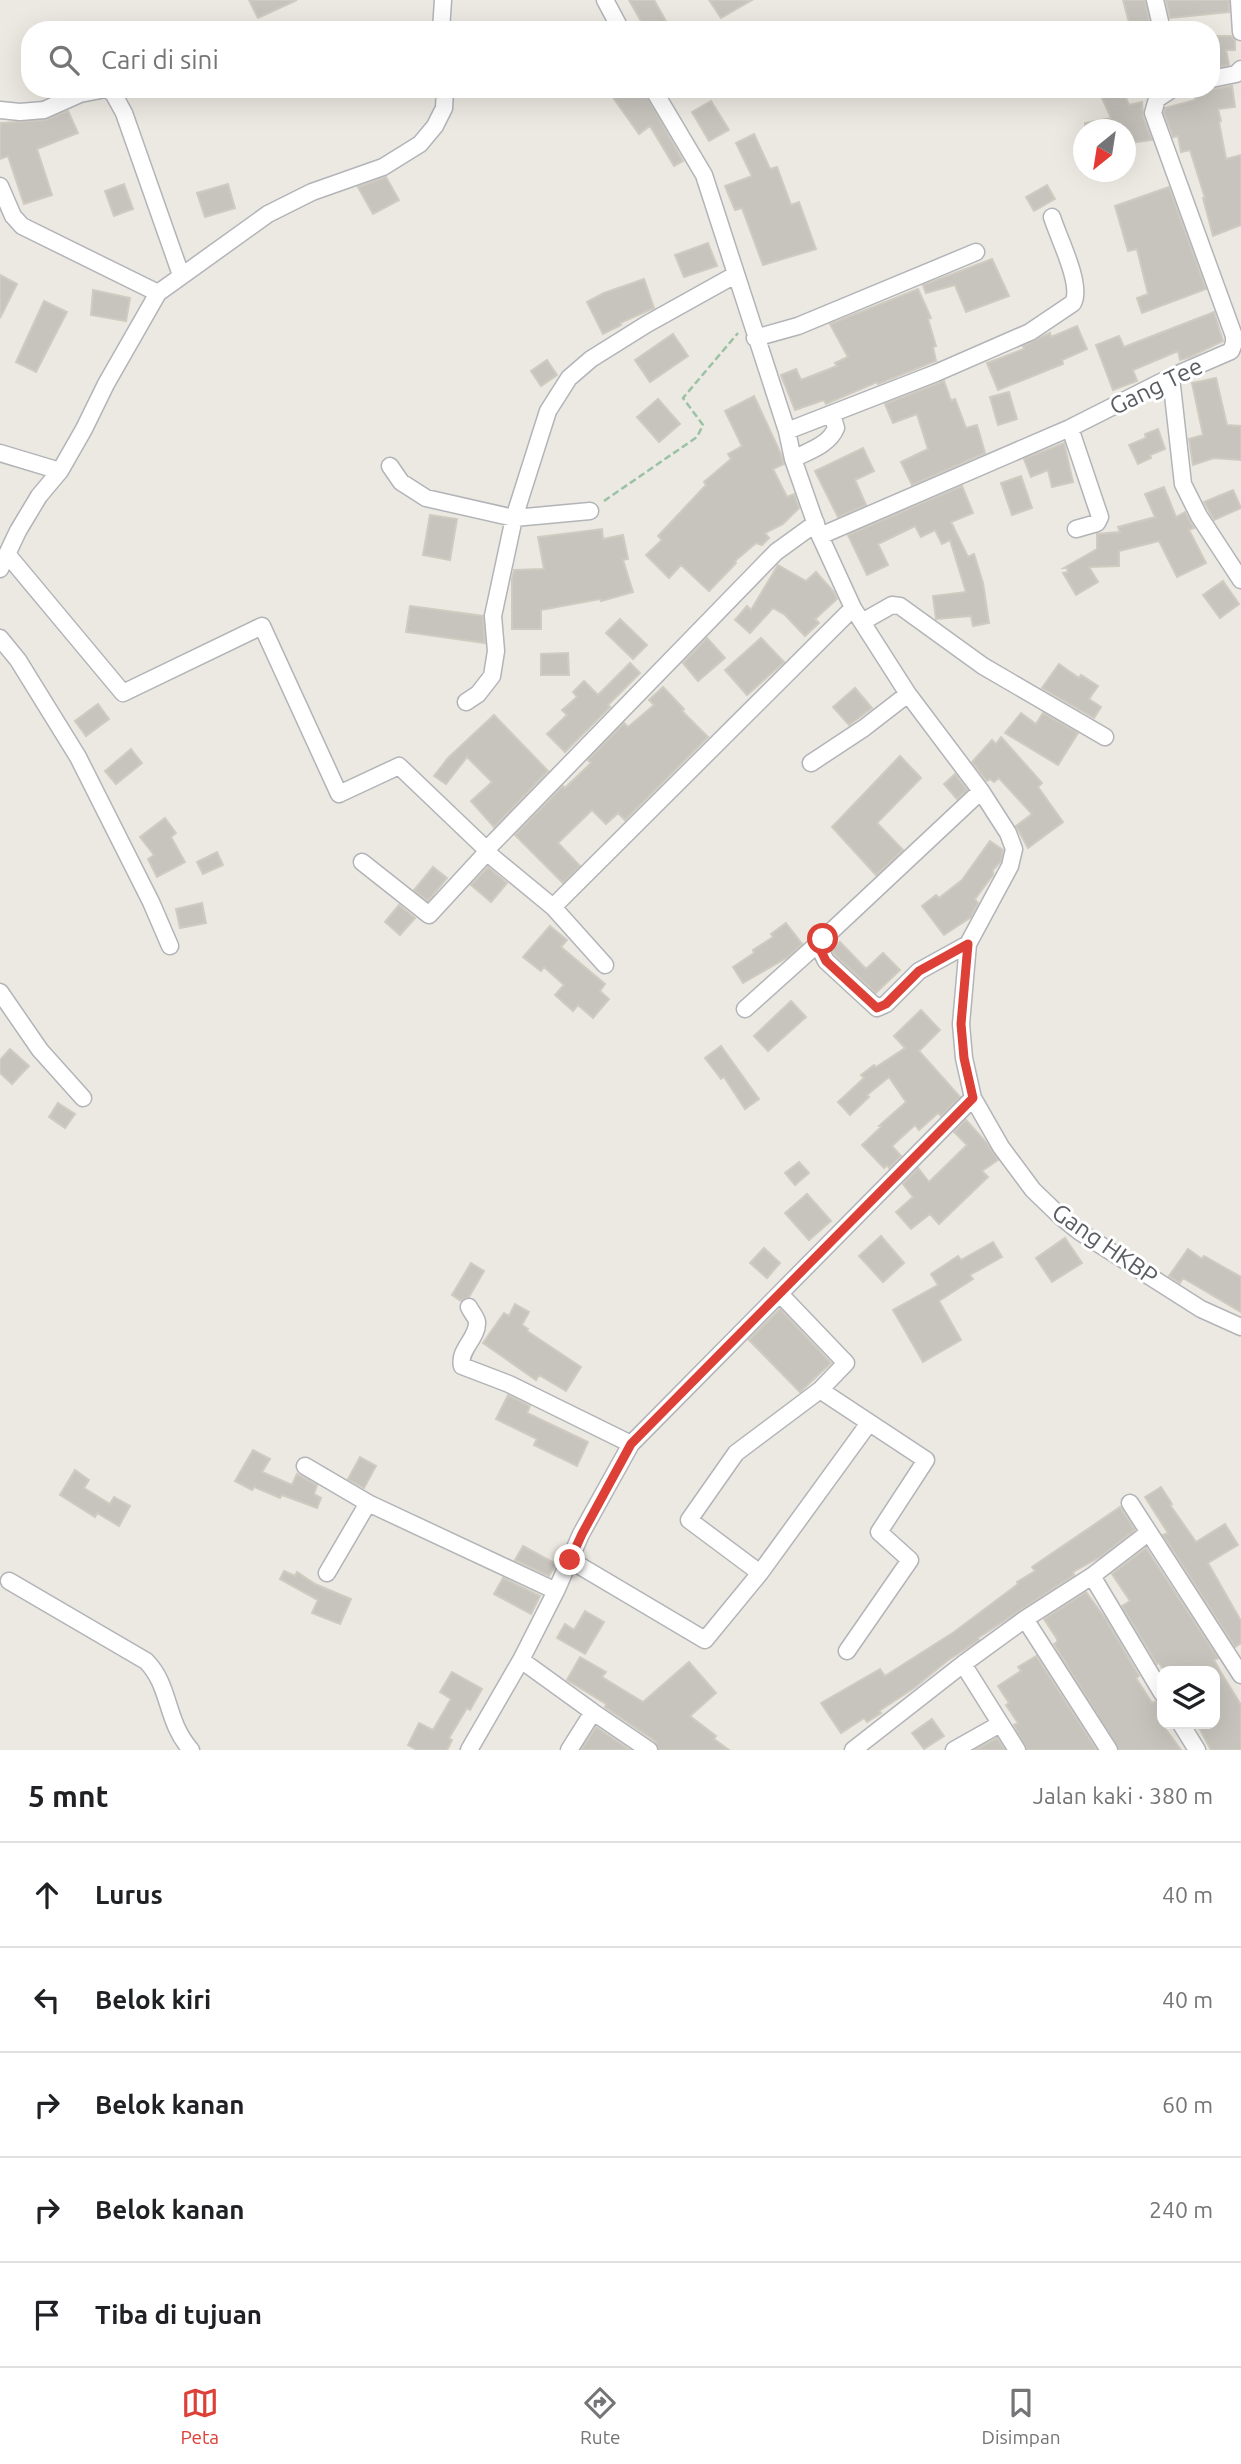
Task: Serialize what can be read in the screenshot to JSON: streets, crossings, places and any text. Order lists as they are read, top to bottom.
{
  "streets": {
    "street": ["Gang Tee", "Gang HKBP"]
  },
  "north": "bottom left",
  "page": {
    "search": "Cari di sini",
    "heading": ["5 mnt", "Jalan kaki · 380 m"],
    "list": [
      ["Lurus", "40 m"],
      ["Belok kiri", "40 m"],
      ["Belok kanan", "60 m"],
      ["Belok kanan", "240 m"],
      "Tiba di tujuan"
    ],
    "nav": ["Peta", "Rute", "Disimpan"]
  }
}
